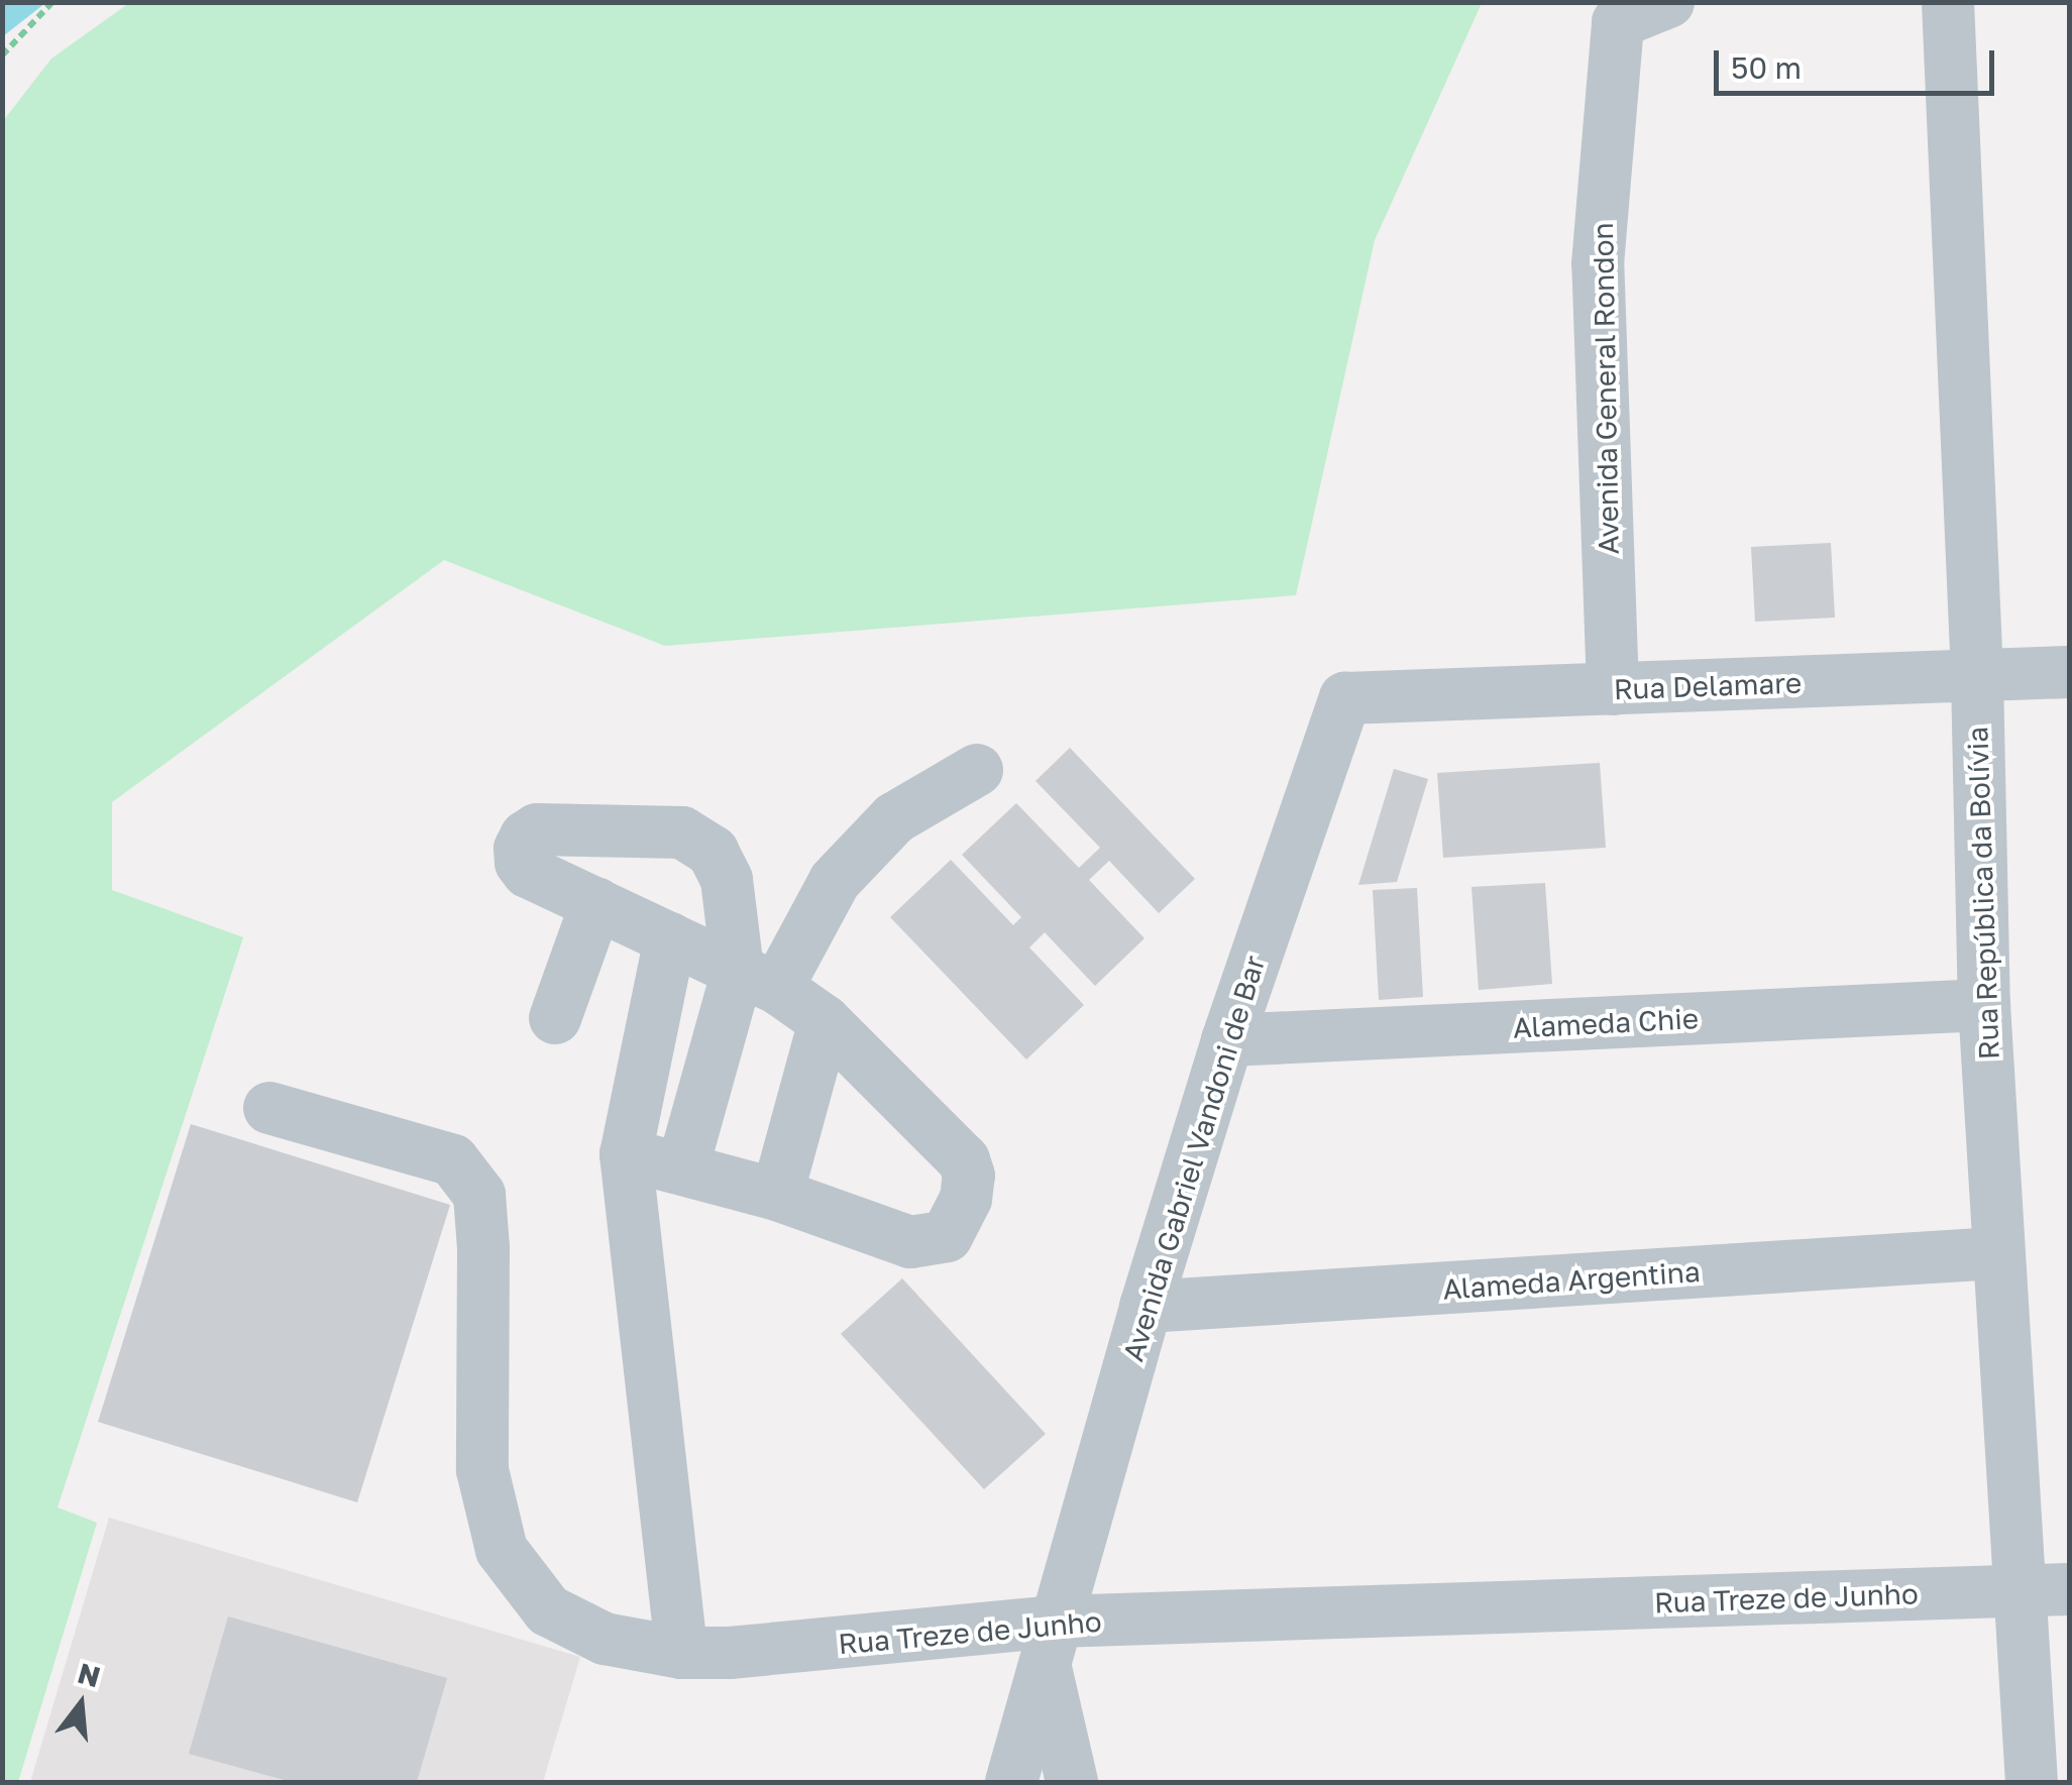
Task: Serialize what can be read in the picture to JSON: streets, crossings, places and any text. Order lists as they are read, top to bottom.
{
  "streets": {
    "street": [
      "Avenida General Rondon",
      "Rua Delamare",
      "Rua República da Bolívia",
      "Alameda Chie",
      "Avenida Gabriel Vandoni de Bar",
      "Alameda Argentina",
      "Rua Treze de Junho"
    ]
  },
  "crossings": [
    ["Avenida General Rondon", "Rua Delamare"],
    ["Rua Delamare", "Rua República da Bolívia"],
    ["Rua Delamare", "Avenida Gabriel Vandoni de Bar"],
    ["Rua República da Bolívia", "Alameda Chie"],
    ["Rua República da Bolívia", "Alameda Argentina"],
    ["Rua República da Bolívia", "Rua Treze de Junho"],
    ["Alameda Chie", "Avenida Gabriel Vandoni de Bar"],
    ["Avenida Gabriel Vandoni de Bar", "Alameda Argentina"],
    ["Avenida Gabriel Vandoni de Bar", "Rua Treze de Junho"]
  ],
  "scale_bar": "50 m",
  "north": "top"
}
